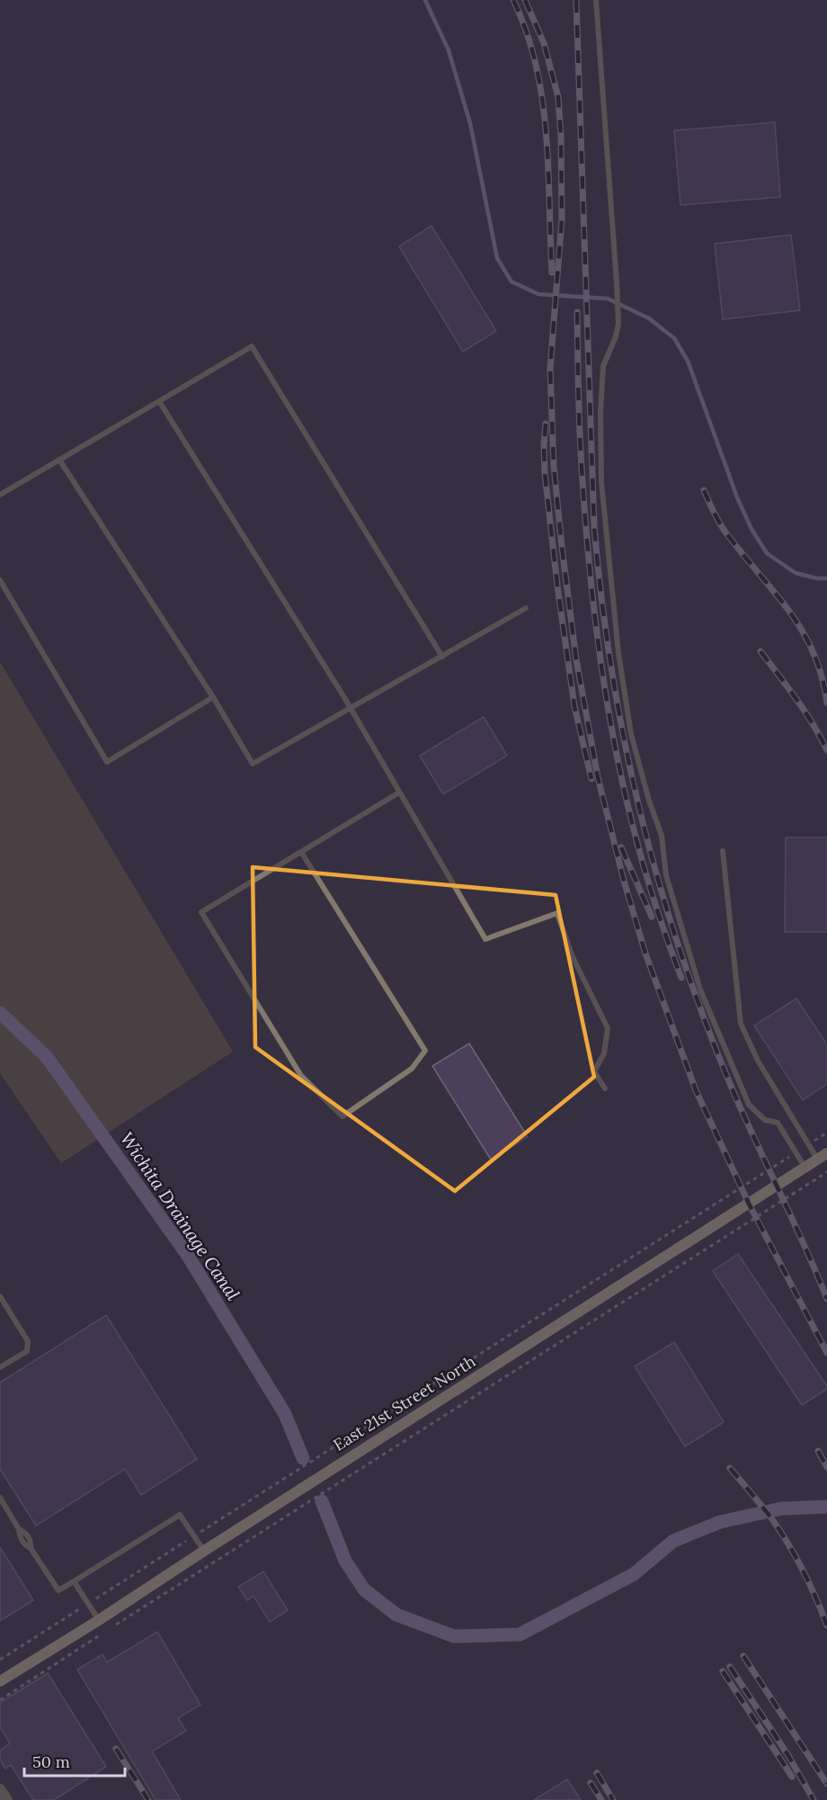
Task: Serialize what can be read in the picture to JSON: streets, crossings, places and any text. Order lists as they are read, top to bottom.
{
  "streets": {
    "main road": ["East 21st Street North"]
  },
  "water": ["Wichita Drainage Canal"],
  "scale_bar": "50 m"
}
